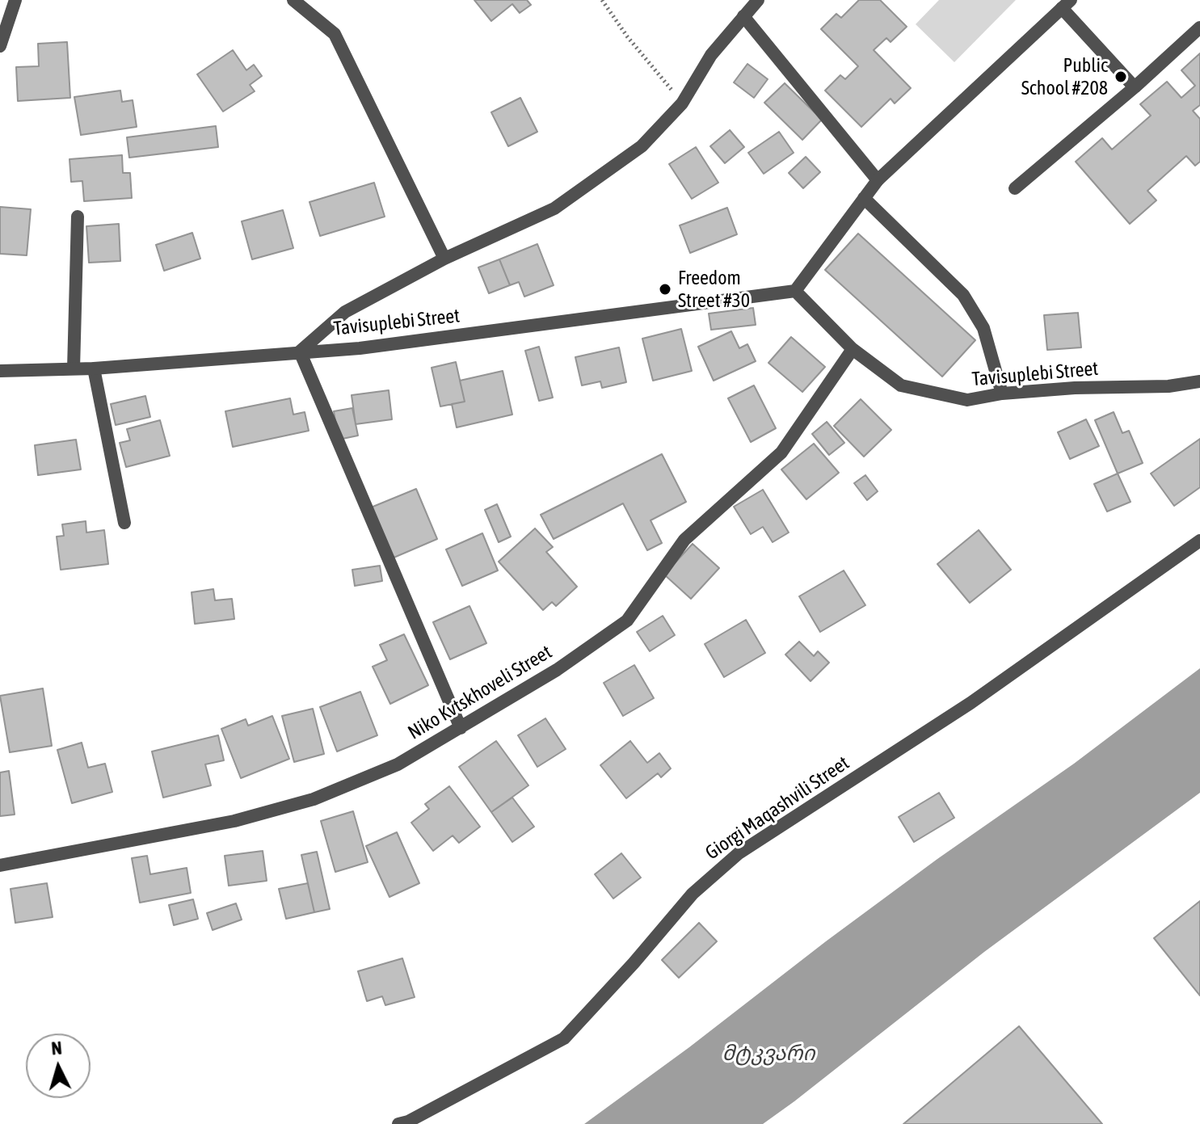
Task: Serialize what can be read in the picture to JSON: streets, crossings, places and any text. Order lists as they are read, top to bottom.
{
  "streets": {
    "street": ["Tavisuplebi Street", "Niko Kvtskhoveli Street", "Giorgi Maqashvili Street"]
  },
  "crossings": [
    ["Tavisuplebi Street", "Niko Kvtskhoveli Street"]
  ],
  "water": ["მტკვარი"],
  "places": ["Public School #208", "Freedom Street #30"],
  "north": "top"
}
